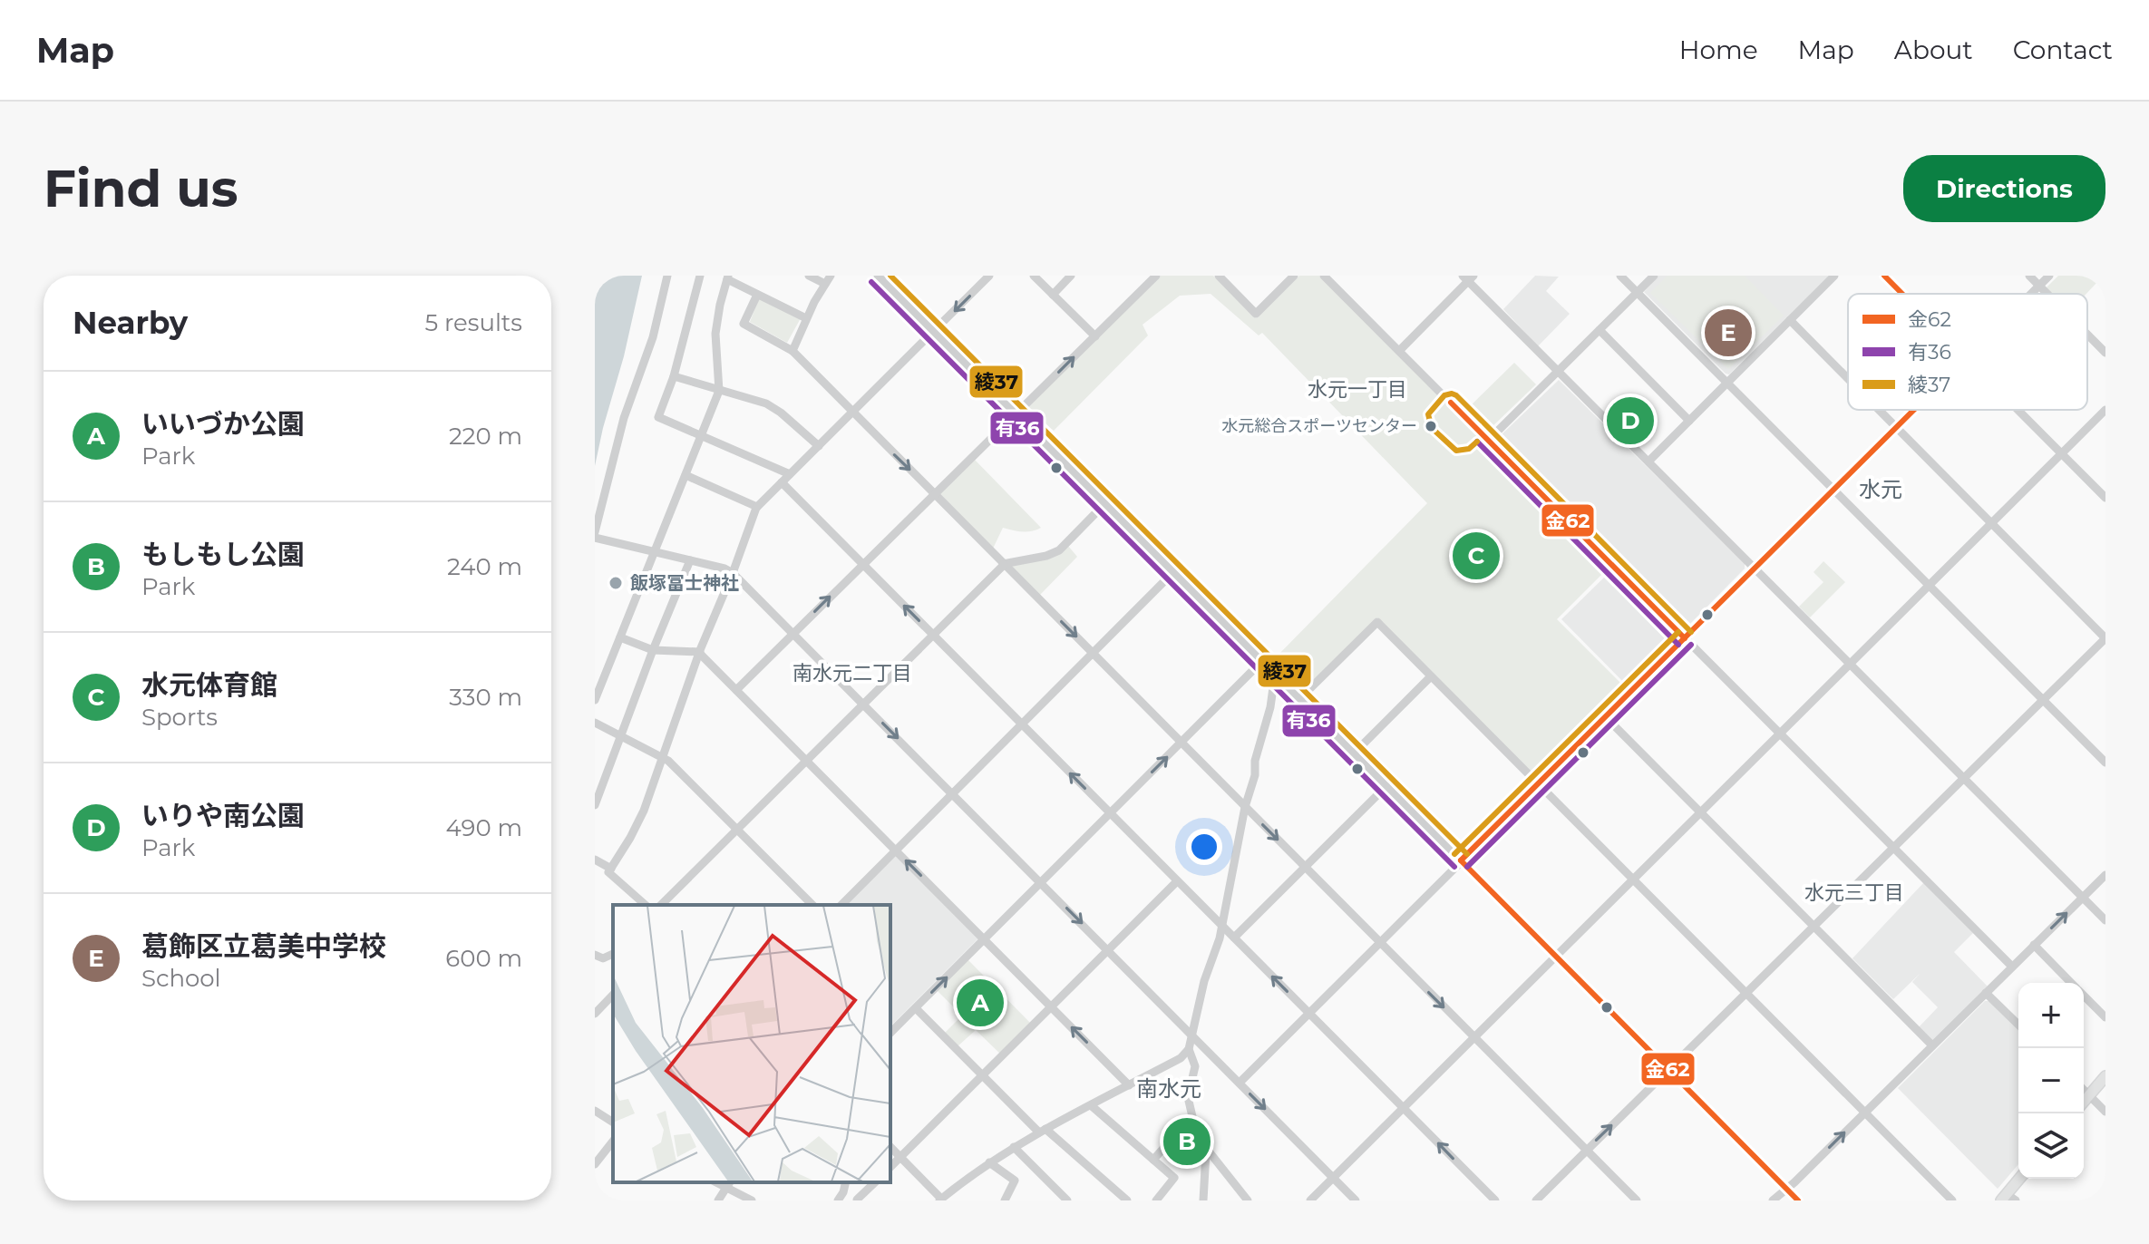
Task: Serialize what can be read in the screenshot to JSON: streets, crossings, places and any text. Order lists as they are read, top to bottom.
{
  "districts": [
    "水元一丁目",
    "水元",
    "南水元二丁目",
    "水元三丁目",
    "南水元"
  ],
  "places": ["水元総合スポーツセンター", "飯塚冨士神社"],
  "lines": ["transit line 金62", "transit line 綾37", "transit line 有36"],
  "legend": ["金62", "有36", "綾37"],
  "page": {
    "header": "Map",
    "nav": [
      "Home",
      "Map",
      "About",
      "Contact"
    ],
    "buttons": "Directions",
    "title": "Find us",
    "heading": ["Nearby", "5 results"],
    "pins": [
      "E",
      "D",
      "C",
      "A",
      "B"
    ],
    "list": [
      {
        "mark": "A",
        "name": "いいづか公園",
        "note": "Park",
        "value": "220 m"
      },
      {
        "mark": "B",
        "name": "もしもし公園",
        "note": "Park",
        "value": "240 m"
      },
      {
        "mark": "C",
        "name": "水元体育館",
        "note": "Sports",
        "value": "330 m"
      },
      {
        "mark": "D",
        "name": "いりや南公園",
        "note": "Park",
        "value": "490 m"
      },
      {
        "mark": "E",
        "name": "葛飾区立葛美中学校",
        "note": "School",
        "value": "600 m"
      }
    ],
    "map_buttons": ["+", "−"]
  }
}
